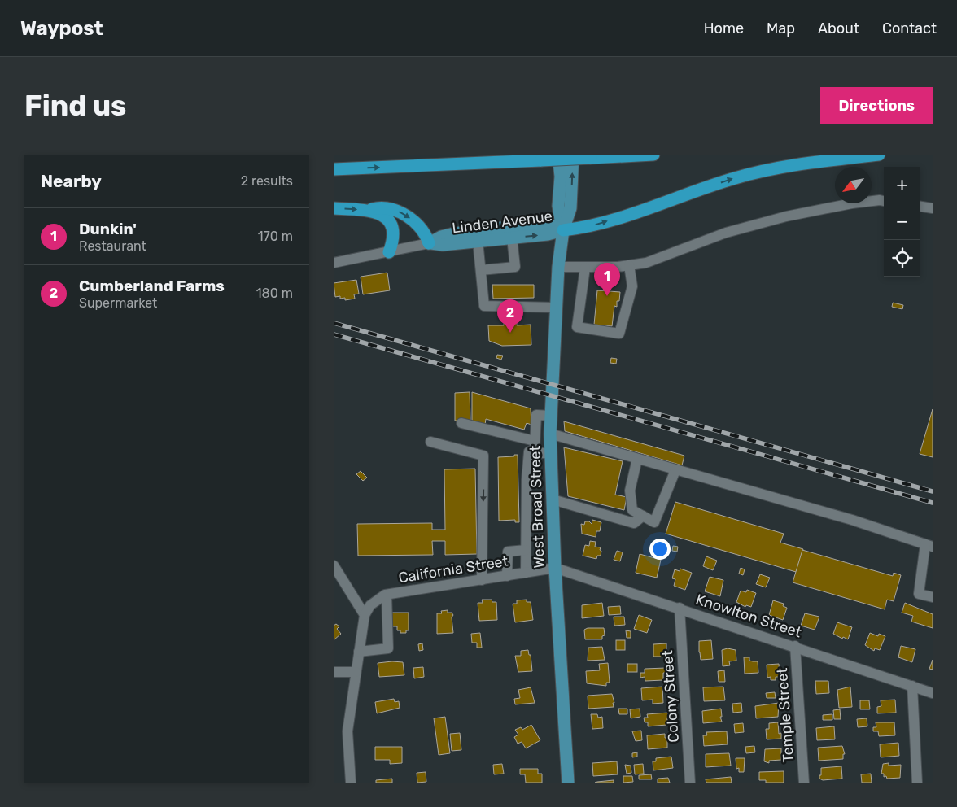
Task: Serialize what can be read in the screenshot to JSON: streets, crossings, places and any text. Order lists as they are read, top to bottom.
{
  "streets": {
    "main road": ["Linden Avenue", "West Broad Street"],
    "street": [
      "California Street",
      "Knowlton Street",
      "Colony Street",
      "Temple Street"
    ]
  },
  "crossings": [
    ["Linden Avenue", "West Broad Street"],
    ["West Broad Street", "California Street"],
    ["West Broad Street", "Knowlton Street"],
    ["California Street", "Knowlton Street"],
    ["Knowlton Street", "Colony Street"],
    ["Knowlton Street", "Temple Street"]
  ],
  "north": "bottom left",
  "page": {
    "header": "Waypost",
    "nav": [
      "Home",
      "Map",
      "About",
      "Contact"
    ],
    "buttons": "Directions",
    "title": "Find us",
    "heading": ["Nearby", "2 results"],
    "map_buttons": ["+", "−"],
    "list": [
      {
        "mark": "1",
        "name": "Dunkin'",
        "note": "Restaurant",
        "value": "170 m"
      },
      {
        "mark": "2",
        "name": "Cumberland Farms",
        "note": "Supermarket",
        "value": "180 m"
      }
    ],
    "pins": ["1", "2"]
  }
}
